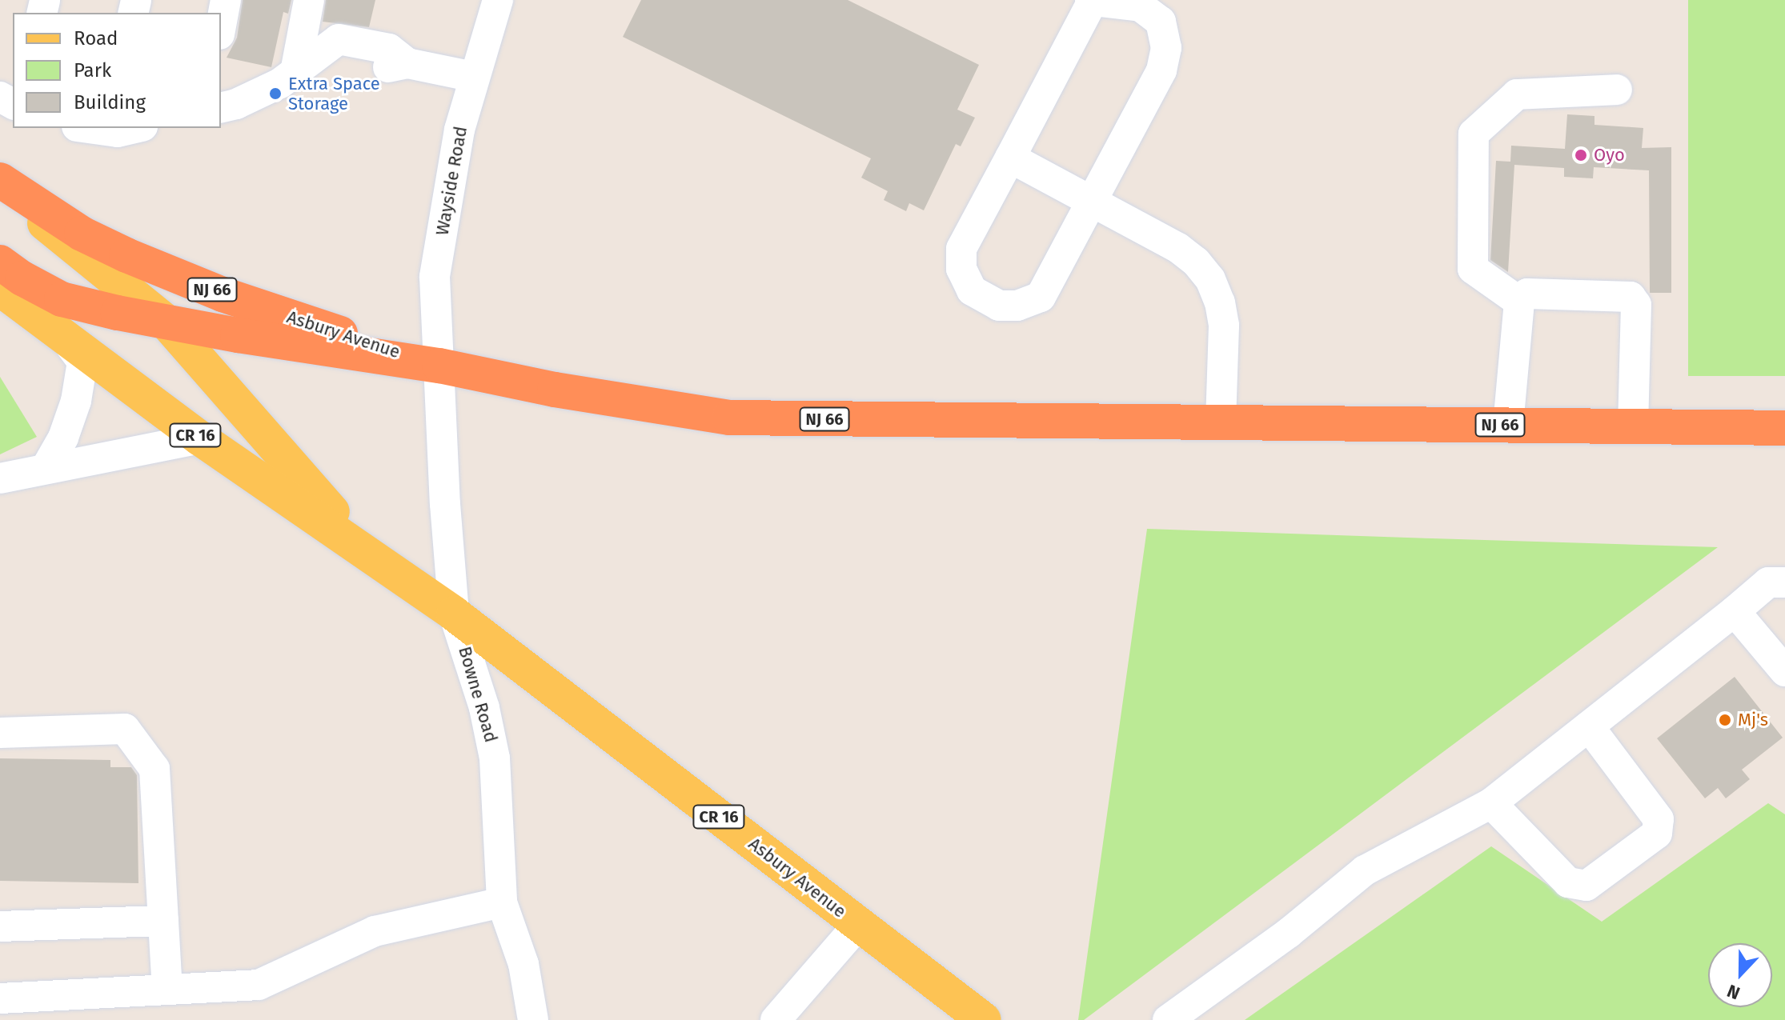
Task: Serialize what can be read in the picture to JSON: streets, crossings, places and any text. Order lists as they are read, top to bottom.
{
  "streets": {
    "highway": ["NJ 66", "Asbury Avenue"],
    "main road": ["CR 16"],
    "street": ["Wayside Road", "Bowne Road"]
  },
  "crossings": [
    ["Wayside Road", "NJ 66"],
    ["Wayside Road", "Asbury Avenue"],
    ["Wayside Road", "Bowne Road"],
    ["NJ 66", "Asbury Avenue"],
    ["NJ 66", "Bowne Road"],
    ["Asbury Avenue", "Bowne Road"]
  ],
  "places": ["Extra Space Storage", "Oyo", "Mj's"],
  "legend": ["Road", "Park", "Building"],
  "north": "bottom"
}
